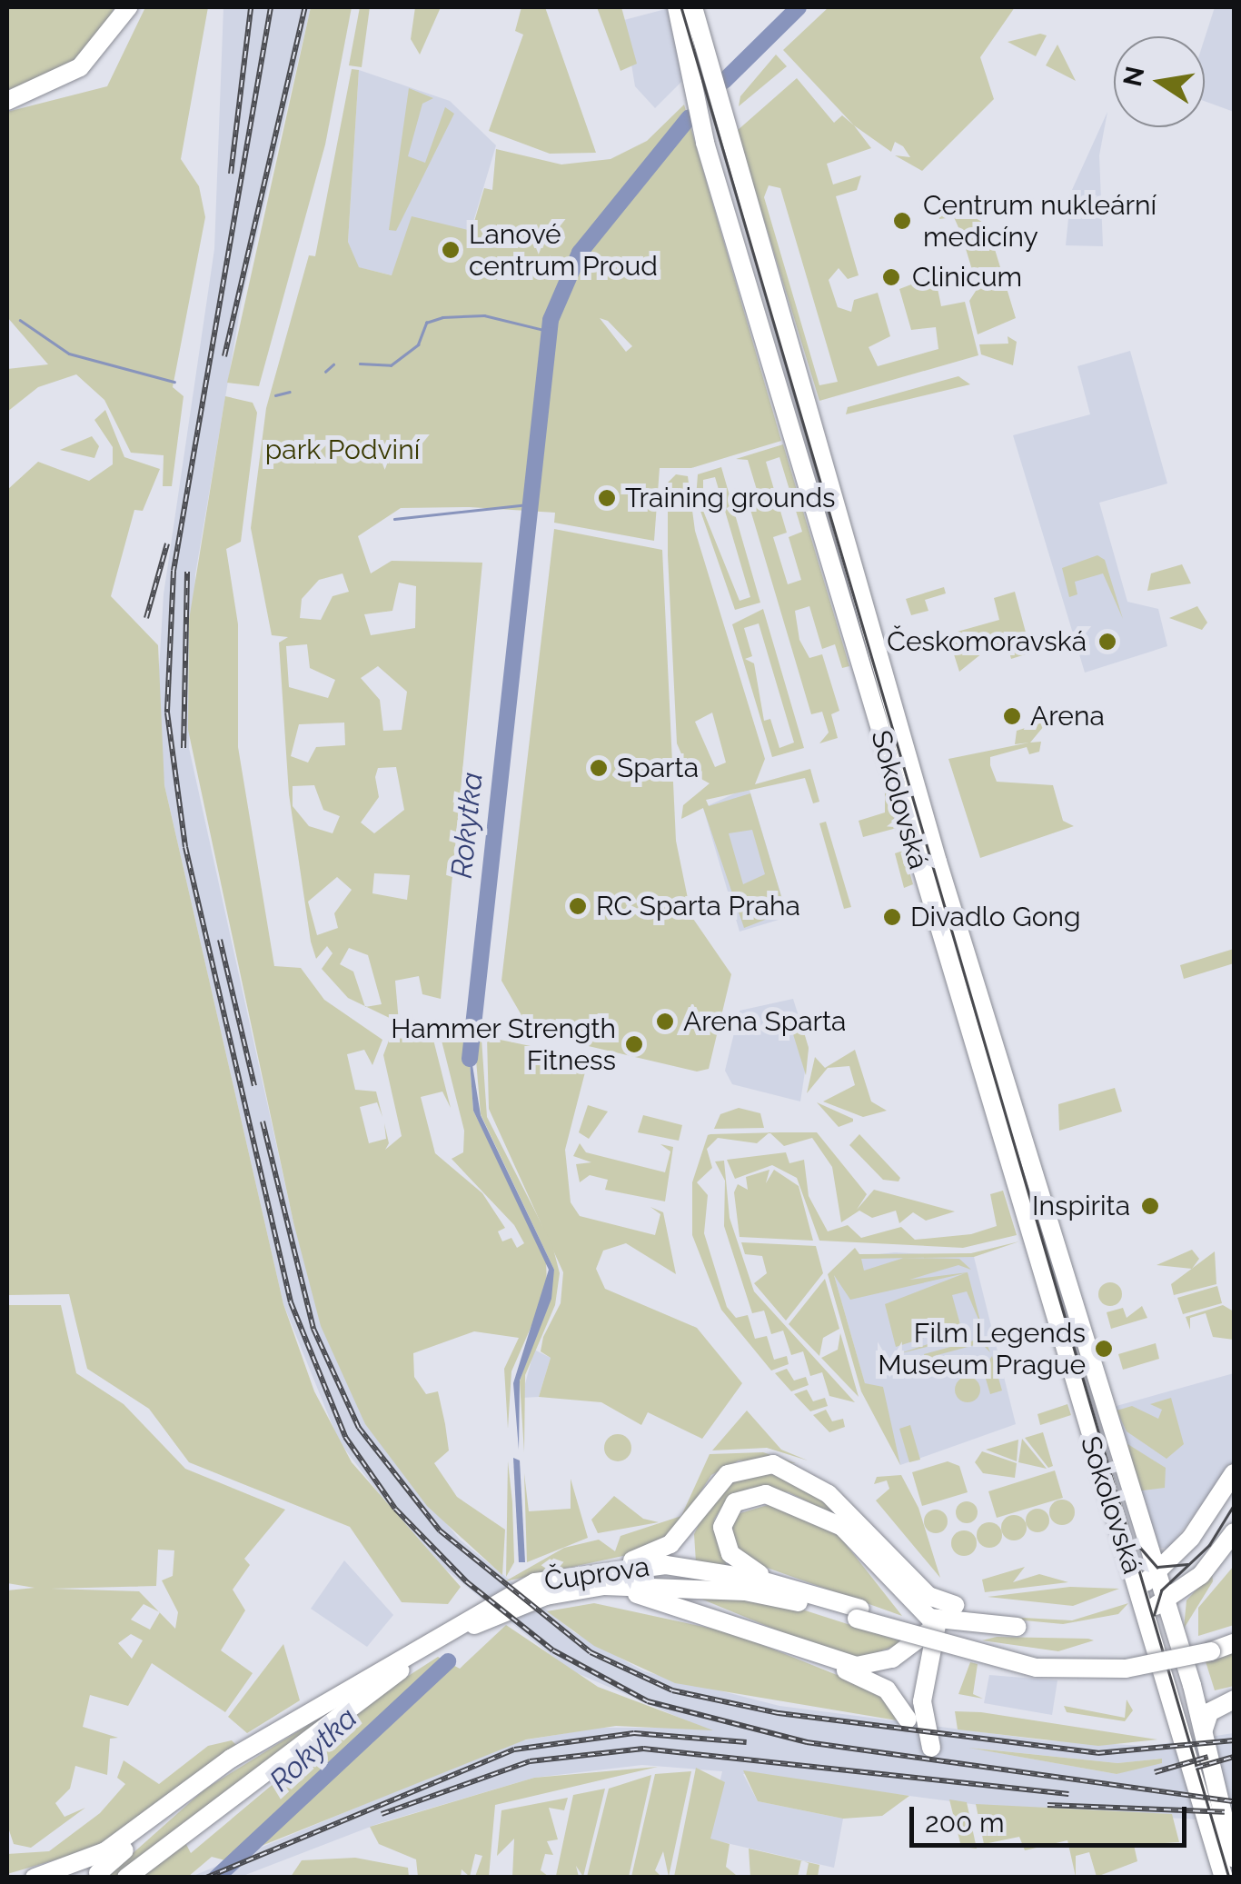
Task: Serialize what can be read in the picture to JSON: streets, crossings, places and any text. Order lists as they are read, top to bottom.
{
  "streets": {
    "main road": ["Sokolovská", "Čuprova"]
  },
  "water": ["Rokytka"],
  "parks": ["park Podviní"],
  "places": [
    "Centrum nukleární medicíny",
    "Lanové centrum Proud",
    "Clinicum",
    "Training grounds",
    "Českomoravská",
    "Arena",
    "Sparta",
    "RC Sparta Praha",
    "Divadlo Gong",
    "Arena Sparta",
    "Hammer Strength Fitness",
    "Inspirita",
    "Film Legends Museum Prague"
  ],
  "scale_bar": "200 m",
  "north": "left"
}
